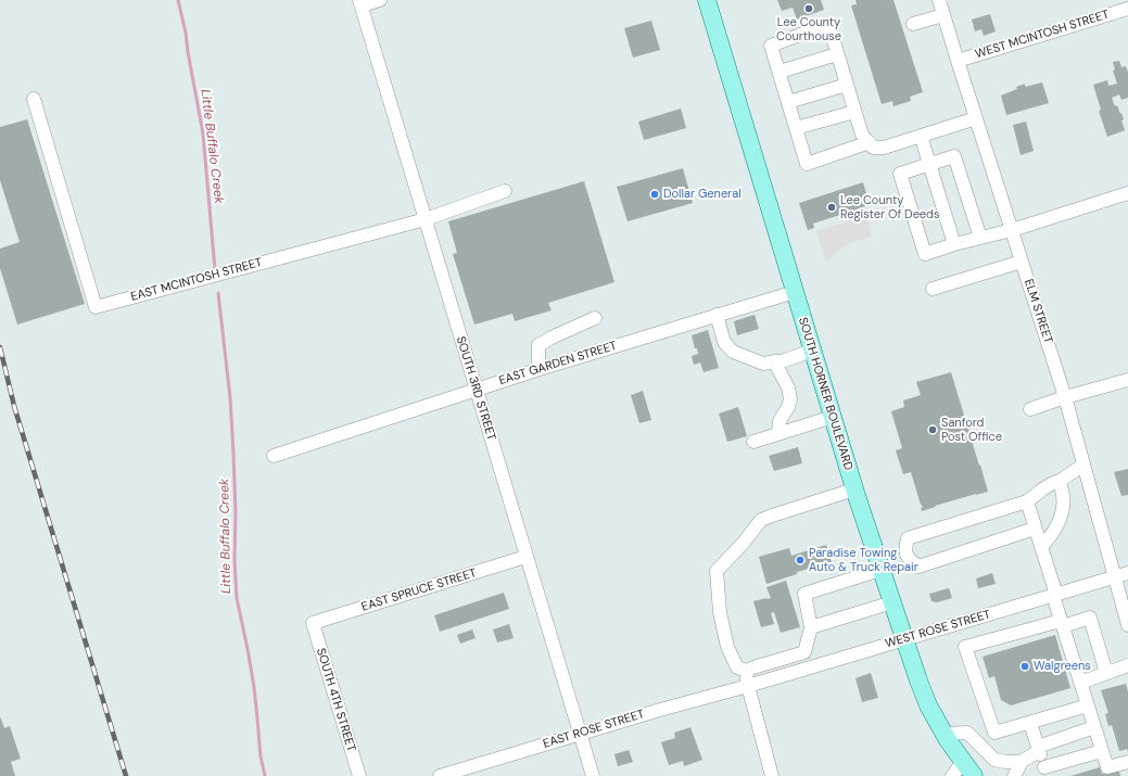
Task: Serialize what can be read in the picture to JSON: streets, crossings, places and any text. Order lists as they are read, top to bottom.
{
  "streets": {
    "main road": ["SOUTH HORNER BOULEVARD"],
    "street": [
      "WEST MCINTOSH STREET",
      "EAST MCINTOSH STREET",
      "ELM STREET",
      "EAST GARDEN STREET",
      "SOUTH 3RD STREET",
      "EAST SPRUCE STREET",
      "WEST ROSE STREET",
      "SOUTH 4TH STREET",
      "EAST ROSE STREET"
    ]
  },
  "crossings": [
    ["WEST MCINTOSH STREET", "ELM STREET"],
    ["EAST MCINTOSH STREET", "SOUTH 3RD STREET"],
    ["ELM STREET", "WEST ROSE STREET"],
    ["EAST GARDEN STREET", "SOUTH 3RD STREET"],
    ["EAST GARDEN STREET", "SOUTH HORNER BOULEVARD"],
    ["SOUTH 3RD STREET", "EAST SPRUCE STREET"],
    ["SOUTH 3RD STREET", "EAST ROSE STREET"],
    ["SOUTH HORNER BOULEVARD", "WEST ROSE STREET"],
    ["EAST SPRUCE STREET", "SOUTH 4TH STREET"],
    ["WEST ROSE STREET", "EAST ROSE STREET"]
  ],
  "water": ["Little Buffalo Creek"],
  "places": [
    "Lee County Courthouse",
    "Dollar General",
    "Lee County Register Of Deeds",
    "Sanford Post Office",
    "Paradise Towing Auto & Truck Repair",
    "Walgreens"
  ]
}
